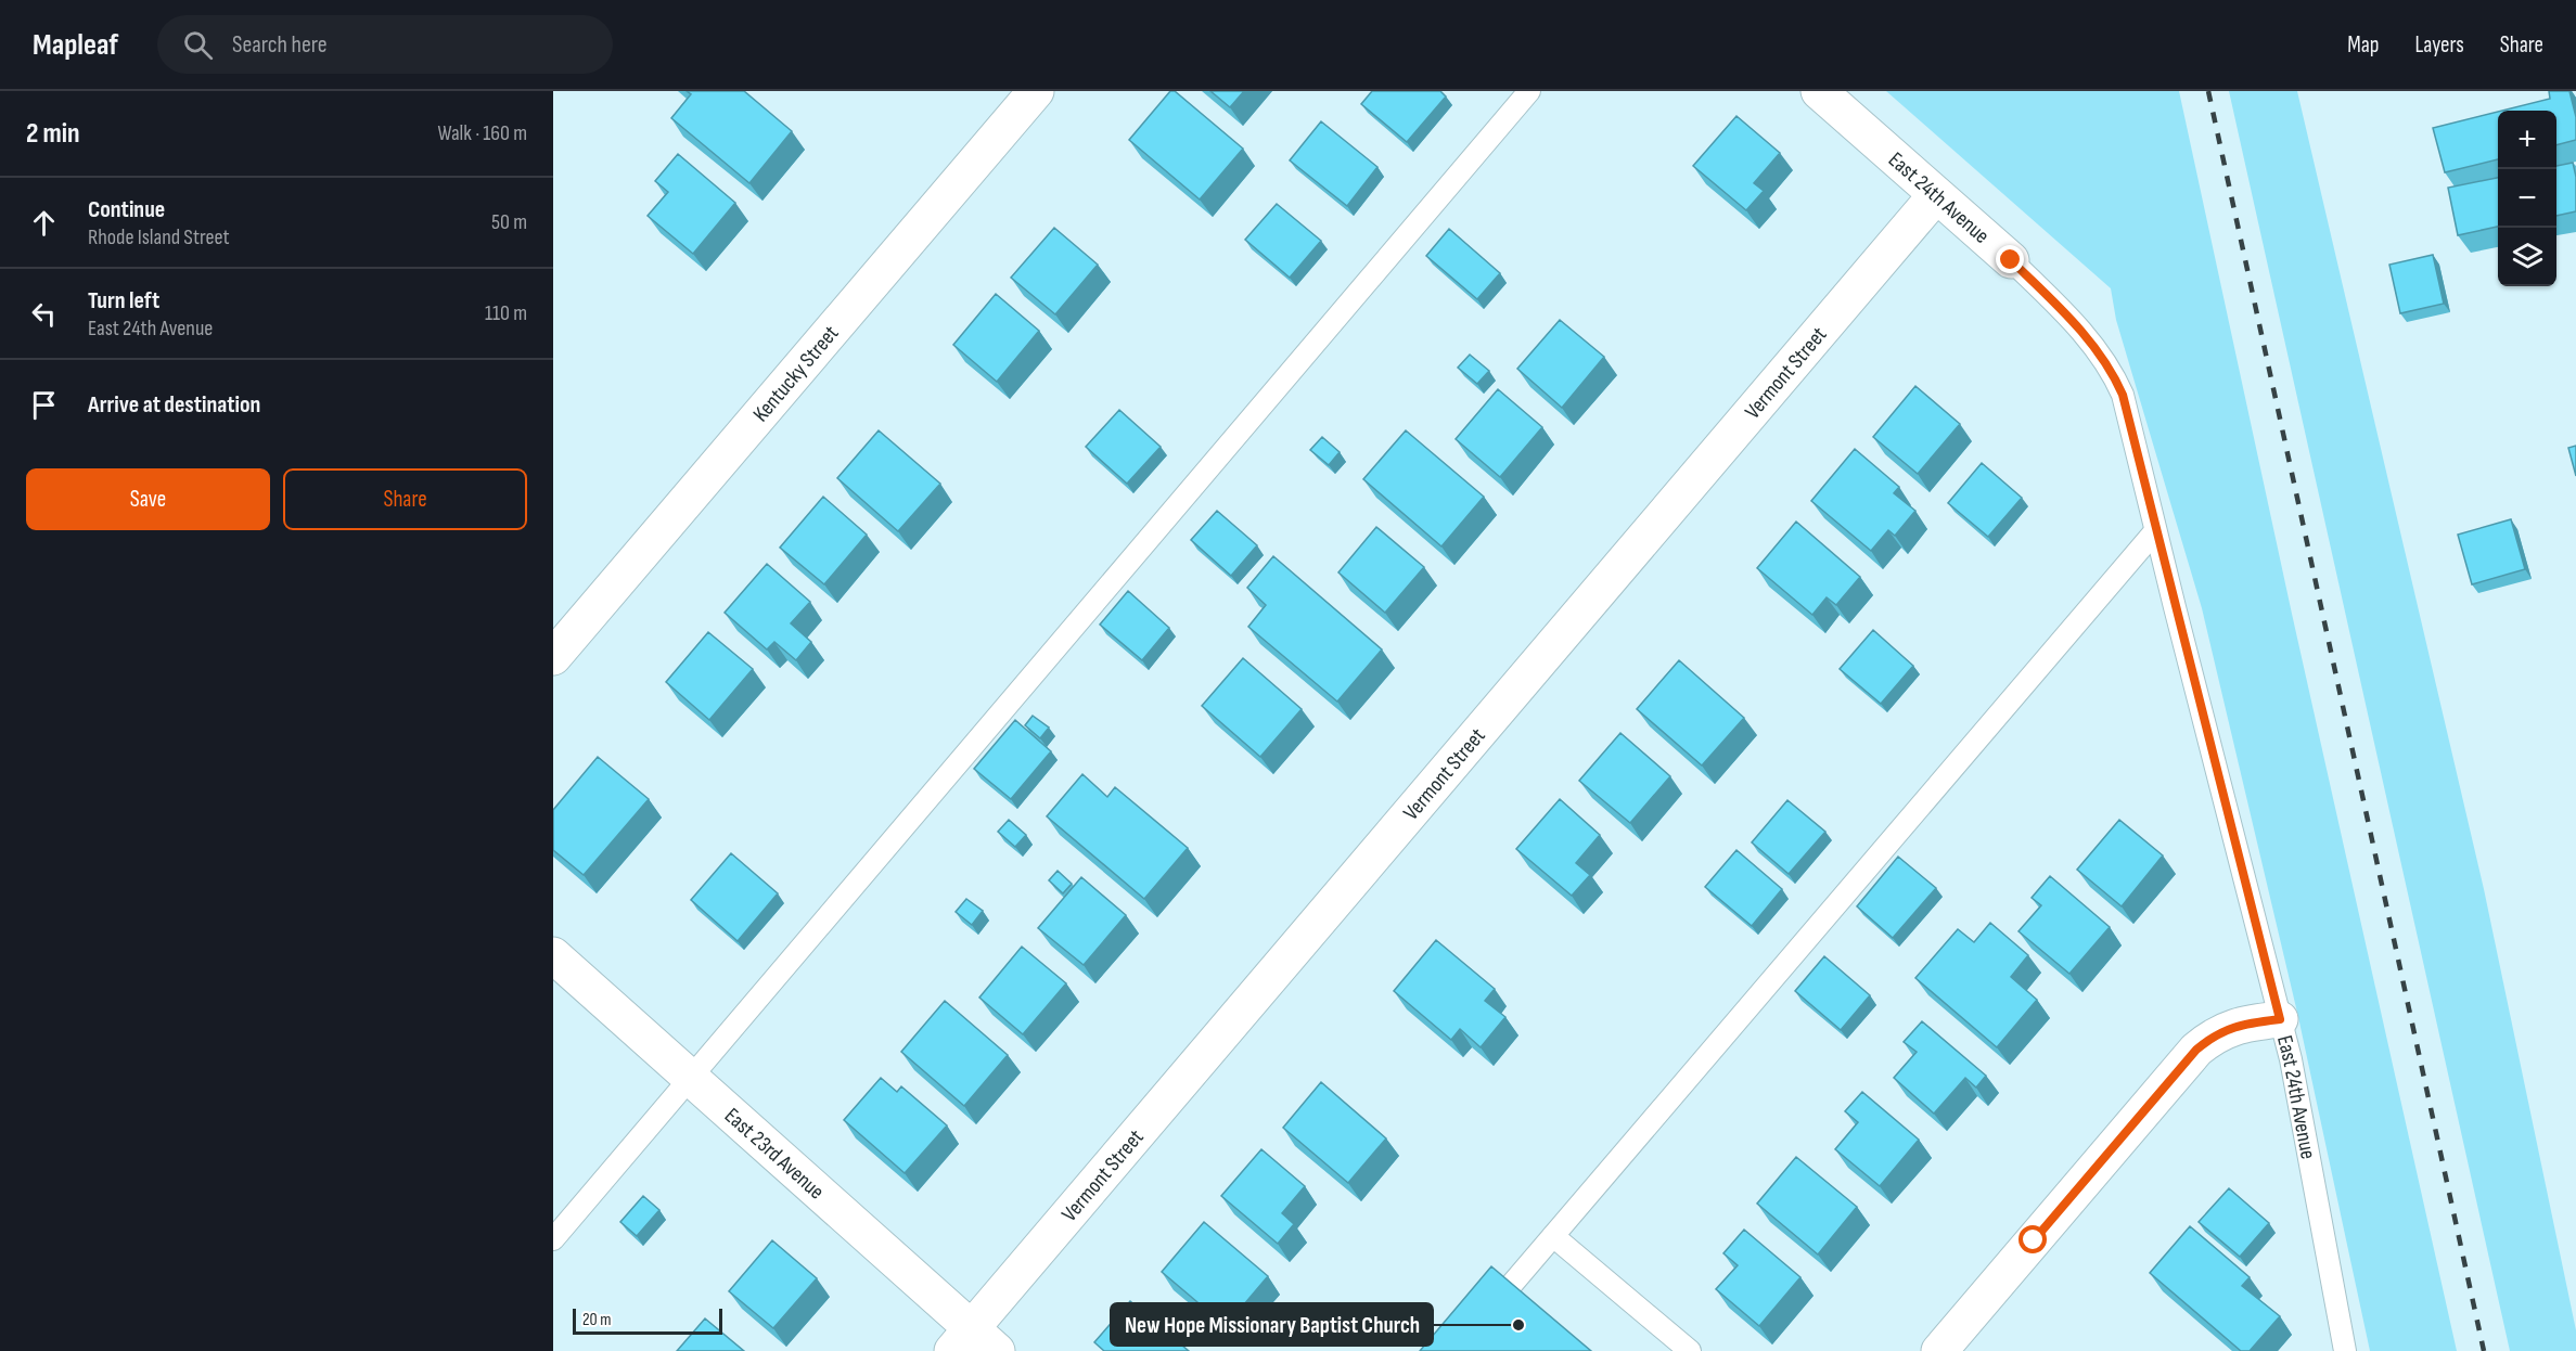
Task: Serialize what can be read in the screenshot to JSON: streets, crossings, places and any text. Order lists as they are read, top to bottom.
{
  "streets": {
    "street": [
      "East 24th Avenue",
      "Vermont Street",
      "Kentucky Street",
      "East 23rd Avenue"
    ]
  },
  "crossings": [
    ["East 24th Avenue", "Vermont Street"],
    ["Vermont Street", "East 23rd Avenue"]
  ],
  "places": ["New Hope Missionary Baptist Church"],
  "scale_bar": "20 m",
  "page": {
    "header": "Mapleaf",
    "search": "Search here",
    "nav": ["Map", "Layers", "Share"],
    "heading": ["2 min", "Walk · 160 m"],
    "map_buttons": ["+", "−"],
    "list": [
      ["Continue", "Rhode Island Street", "50 m"],
      ["Turn left", "East 24th Avenue", "110 m"],
      "Arrive at destination"
    ],
    "buttons": ["Save", "Share"],
    "scale": "20 m"
  }
}
